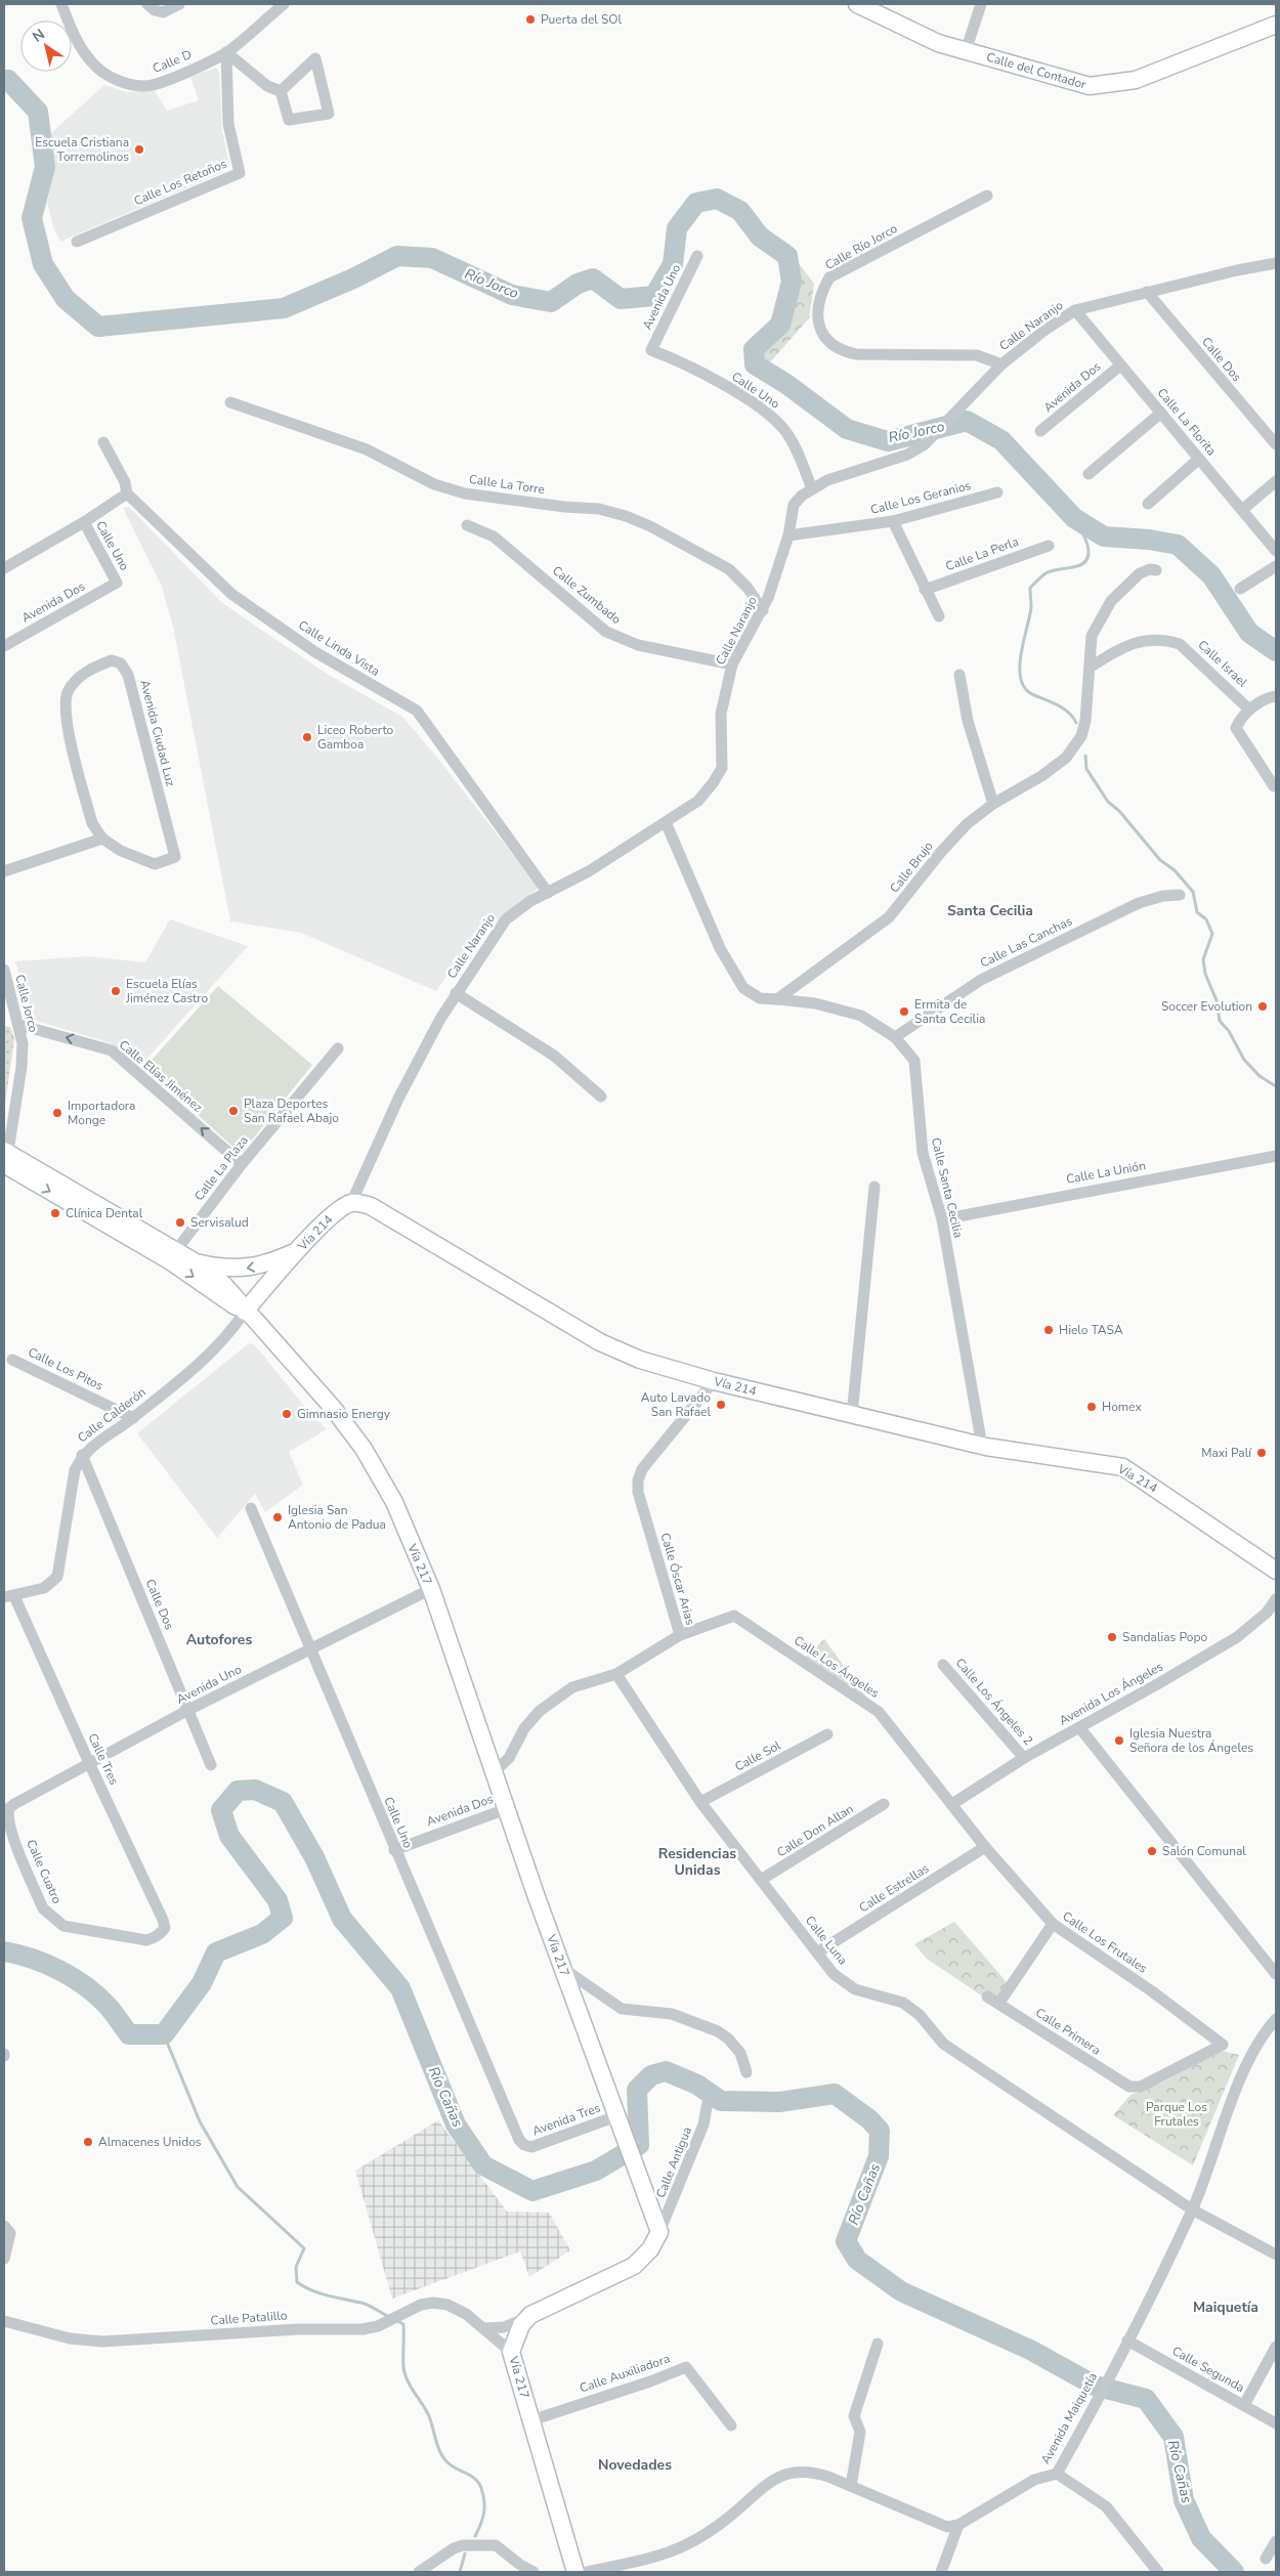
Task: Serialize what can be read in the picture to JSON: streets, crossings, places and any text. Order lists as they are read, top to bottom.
{
  "streets": {
    "main road": ["Calle del Contador", "Vía 214", "Vía 217"],
    "street": [
      "Calle D",
      "Calle Los Retoños",
      "Calle Río Jorco",
      "Avenida Uno",
      "Calle Naranjo",
      "Calle Dos",
      "Avenida Dos",
      "Calle Uno",
      "Calle La Florita",
      "Calle La Torre",
      "Calle Los Geranios",
      "Calle La Perla",
      "Calle Zumbado",
      "Calle Linda Vista",
      "Calle Israel",
      "Avenida Ciudad Luz",
      "Calle Brujo",
      "Calle Las Canchas",
      "Calle Jorco",
      "Calle Elías Jiménez",
      "Calle La Plaza",
      "Calle La Unión",
      "Calle Santa Cecilia",
      "Calle Los Pitos",
      "Calle Calderón",
      "Calle Óscar Arias",
      "Calle Los Ángeles",
      "Avenida Los Ángeles",
      "Calle Los Ángeles 2",
      "Calle Sol",
      "Calle Tres",
      "Calle Don Allan",
      "Calle Cuatro",
      "Calle Estrellas",
      "Calle Luna",
      "Calle Los Frutales",
      "Calle Primera",
      "Avenida Tres",
      "Calle Antigua",
      "Calle Patalillo",
      "Calle Segunda",
      "Calle Auxiliadora",
      "Avenida Maiquetía"
    ]
  },
  "crossings": [
    ["Calle D", "Calle Los Retoños"],
    ["Calle Río Jorco", "Calle Naranjo"],
    ["Avenida Uno", "Calle Dos"],
    ["Avenida Uno", "Calle Uno"],
    ["Avenida Uno", "Vía 217"],
    ["Avenida Uno", "Calle Tres"],
    ["Avenida Uno", "Calle Cuatro"],
    ["Calle Naranjo", "Calle Dos"],
    ["Calle Naranjo", "Calle Uno"],
    ["Calle Naranjo", "Calle La Florita"],
    ["Calle Naranjo", "Calle La Torre"],
    ["Calle Naranjo", "Calle Los Geranios"],
    ["Calle Naranjo", "Calle Zumbado"],
    ["Calle Naranjo", "Calle Linda Vista"],
    ["Calle Naranjo", "Vía 214"],
    ["Calle Dos", "Calle Calderón"],
    ["Avenida Dos", "Calle Uno"],
    ["Avenida Dos", "Calle La Florita"],
    ["Avenida Dos", "Vía 217"],
    ["Calle Uno", "Avenida Tres"],
    ["Calle Israel", "Calle Brujo"],
    ["Calle Brujo", "Calle Santa Cecilia"],
    ["Calle Las Canchas", "Calle Santa Cecilia"],
    ["Calle Jorco", "Calle Elías Jiménez"],
    ["Calle Elías Jiménez", "Calle La Plaza"],
    ["Calle La Unión", "Calle Santa Cecilia"],
    ["Calle Santa Cecilia", "Vía 214"],
    ["Vía 214", "Calle Calderón"],
    ["Vía 214", "Vía 217"],
    ["Vía 214", "Calle Óscar Arias"],
    ["Calle Los Pitos", "Calle Calderón"],
    ["Calle Calderón", "Vía 217"],
    ["Calle Calderón", "Calle Tres"],
    ["Vía 217", "Calle Óscar Arias"],
    ["Vía 217", "Avenida Tres"],
    ["Vía 217", "Calle Antigua"],
    ["Vía 217", "Calle Patalillo"],
    ["Vía 217", "Calle Auxiliadora"],
    ["Calle Óscar Arias", "Calle Los Ángeles"],
    ["Calle Óscar Arias", "Calle Luna"],
    ["Calle Los Ángeles", "Avenida Los Ángeles"],
    ["Calle Los Ángeles", "Calle Estrellas"],
    ["Calle Los Ángeles", "Calle Los Frutales"],
    ["Avenida Los Ángeles", "Calle Los Ángeles 2"],
    ["Calle Sol", "Calle Luna"],
    ["Calle Tres", "Calle Cuatro"],
    ["Calle Don Allan", "Calle Luna"],
    ["Calle Estrellas", "Calle Luna"],
    ["Calle Estrellas", "Calle Los Frutales"],
    ["Calle Luna", "Avenida Maiquetía"],
    ["Calle Los Frutales", "Calle Primera"],
    ["Calle Segunda", "Avenida Maiquetía"]
  ],
  "one_way": ["Calle Elías Jiménez"],
  "districts": [
    "Santa Cecilia",
    "Autofores",
    "Residencias Unidas",
    "Maiquetía",
    "Novedades"
  ],
  "water": ["Río Jorco", "Río Cañas"],
  "parks": ["Parque Los Frutales"],
  "places": [
    "Puerta del SOl",
    "Escuela Cristiana Torremolinos",
    "Liceo Roberto Gamboa",
    "Escuela Elías Jiménez Castro",
    "Soccer Evolution",
    "Ermita de Santa Cecilia",
    "Plaza Deportes San Rafael Abajo",
    "Importadora Monge",
    "Clínica Dental",
    "Servisalud",
    "Hielo TASA",
    "Auto Lavado San Rafael",
    "Homex",
    "Gimnasio Energy",
    "Maxi Palí",
    "Iglesia San Antonio de Padua",
    "Sandalias Popo",
    "Iglesia Nuestra Señora de los Ángeles",
    "Salón Comunal",
    "Almacenes Unidos"
  ],
  "north": "top left"
}
